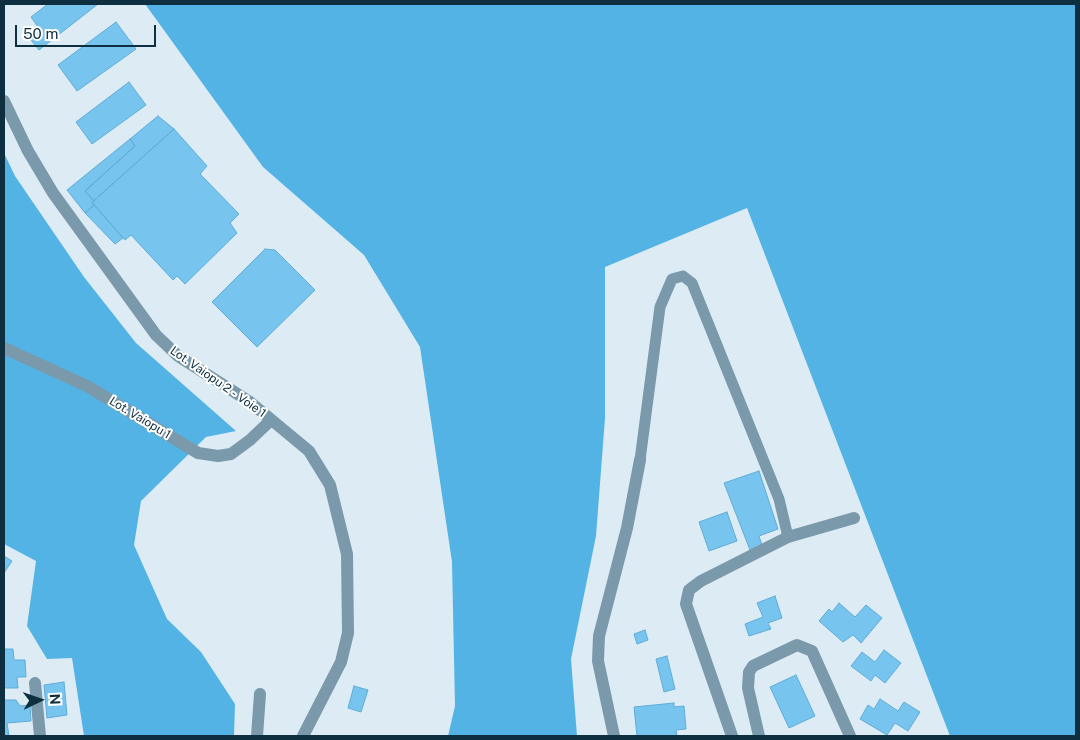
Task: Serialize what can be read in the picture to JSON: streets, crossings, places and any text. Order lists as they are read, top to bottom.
{
  "streets": {
    "street": ["Lot. Vaiopu 2 - Voie 1", "Lot. Vaiopu 1"]
  },
  "crossings": [
    ["Lot. Vaiopu 2 - Voie 1", "Lot. Vaiopu 1"]
  ],
  "scale_bar": "50 m",
  "north": "right"
}
